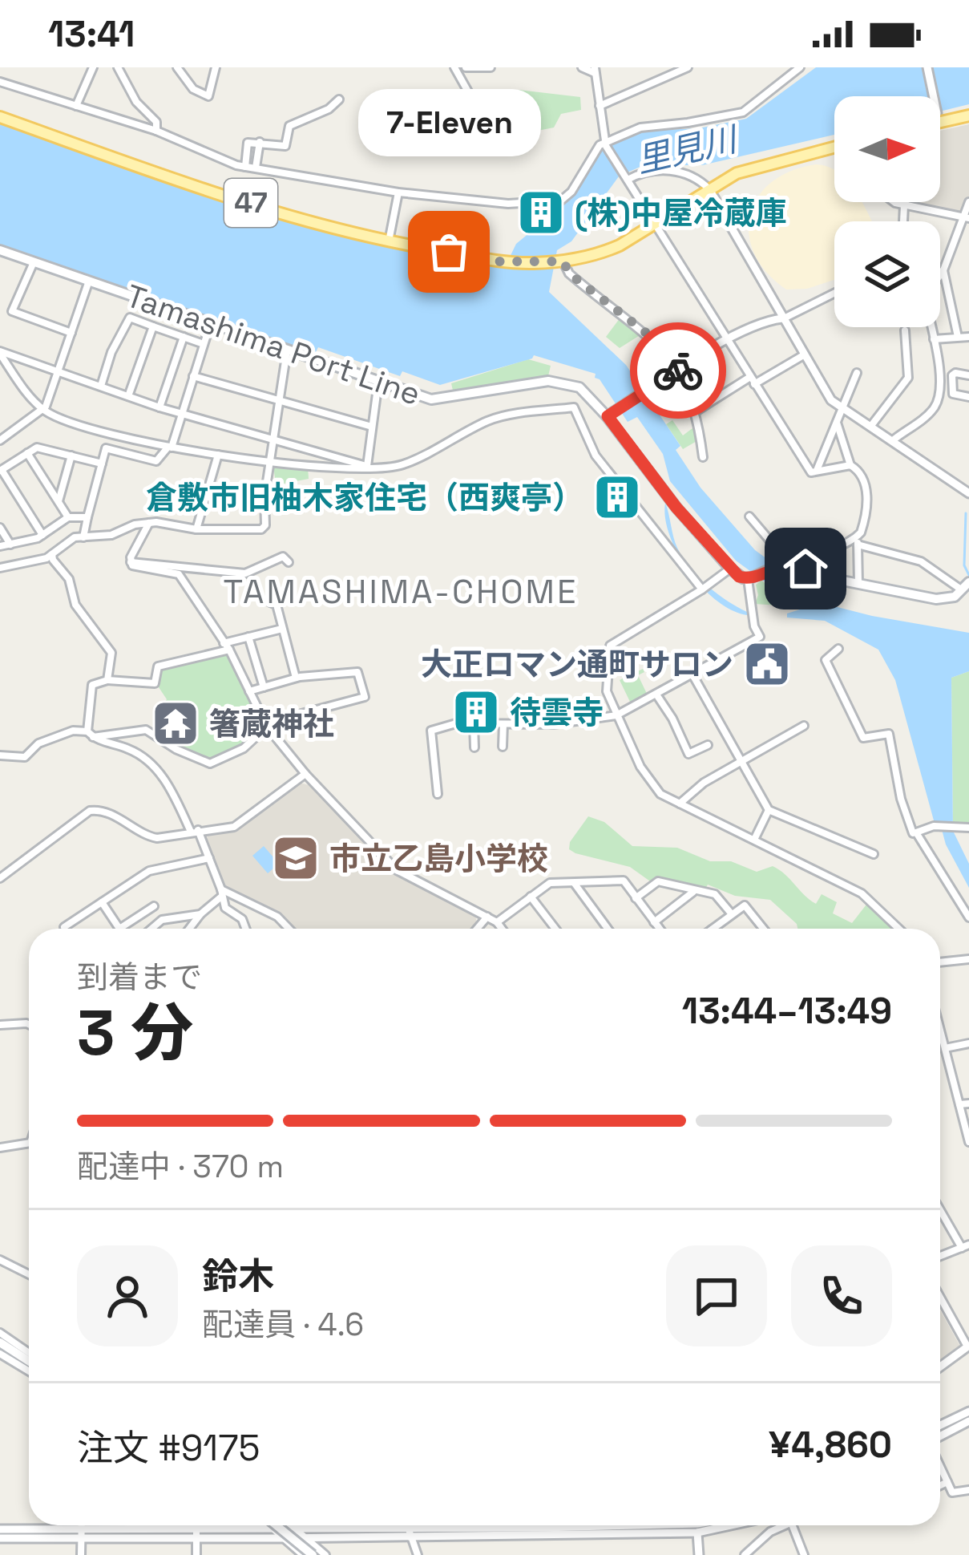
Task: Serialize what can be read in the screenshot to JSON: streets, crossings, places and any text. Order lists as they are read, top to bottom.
{
  "streets": {
    "main road": ["47", "Tamashima Port Line"]
  },
  "districts": ["TAMASHIMA-CHOME"],
  "water": ["里見川"],
  "places": {
    "building": ["(株)中屋冷蔵庫", "倉敷市旧柚木家住宅（西爽亭）", "待雲寺"],
    "other": ["7-Eleven"],
    "public building": ["大正ロマン通町サロン"],
    "temple": ["箸蔵神社"],
    "school or university": ["市立乙島小学校"]
  },
  "north": "right",
  "page": {
    "status": "13:41",
    "bubble": "7-Eleven",
    "heading": ["3 分", "到着まで", "13:44–13:49"],
    "panel": [
      "鈴木",
      "配達員 · 4.6",
      "注文 #9175",
      "¥4,860"
    ],
    "bar": "配達中 · 370 m"
  }
}
